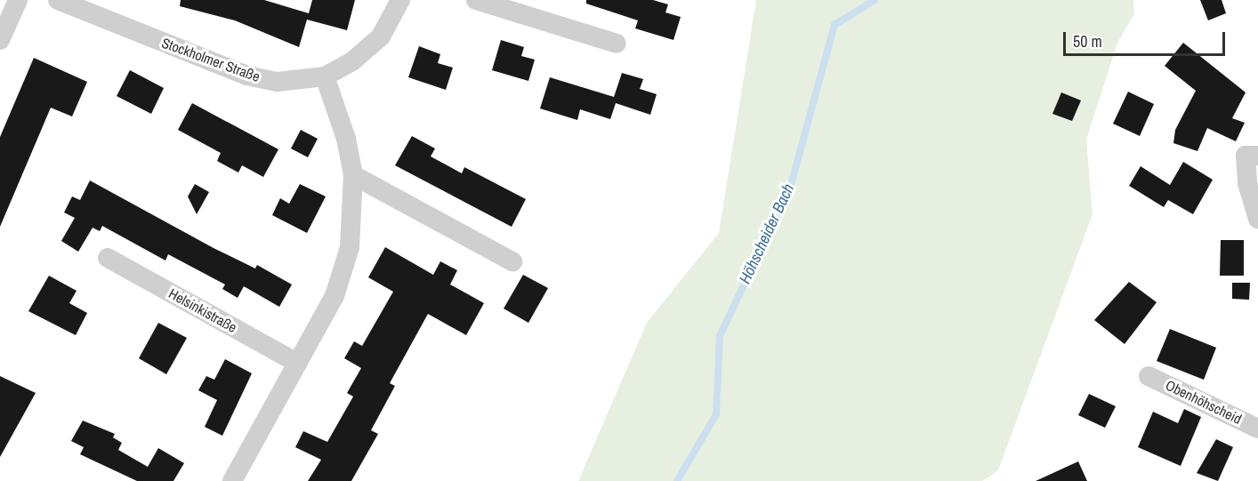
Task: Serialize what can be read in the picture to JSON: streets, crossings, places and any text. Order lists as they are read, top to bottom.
{
  "streets": {
    "street": ["Stockholmer Straße", "Helsinkistraße", "Obenhöhscheid"]
  },
  "water": ["Höhscheider Bach"],
  "scale_bar": "50 m"
}
